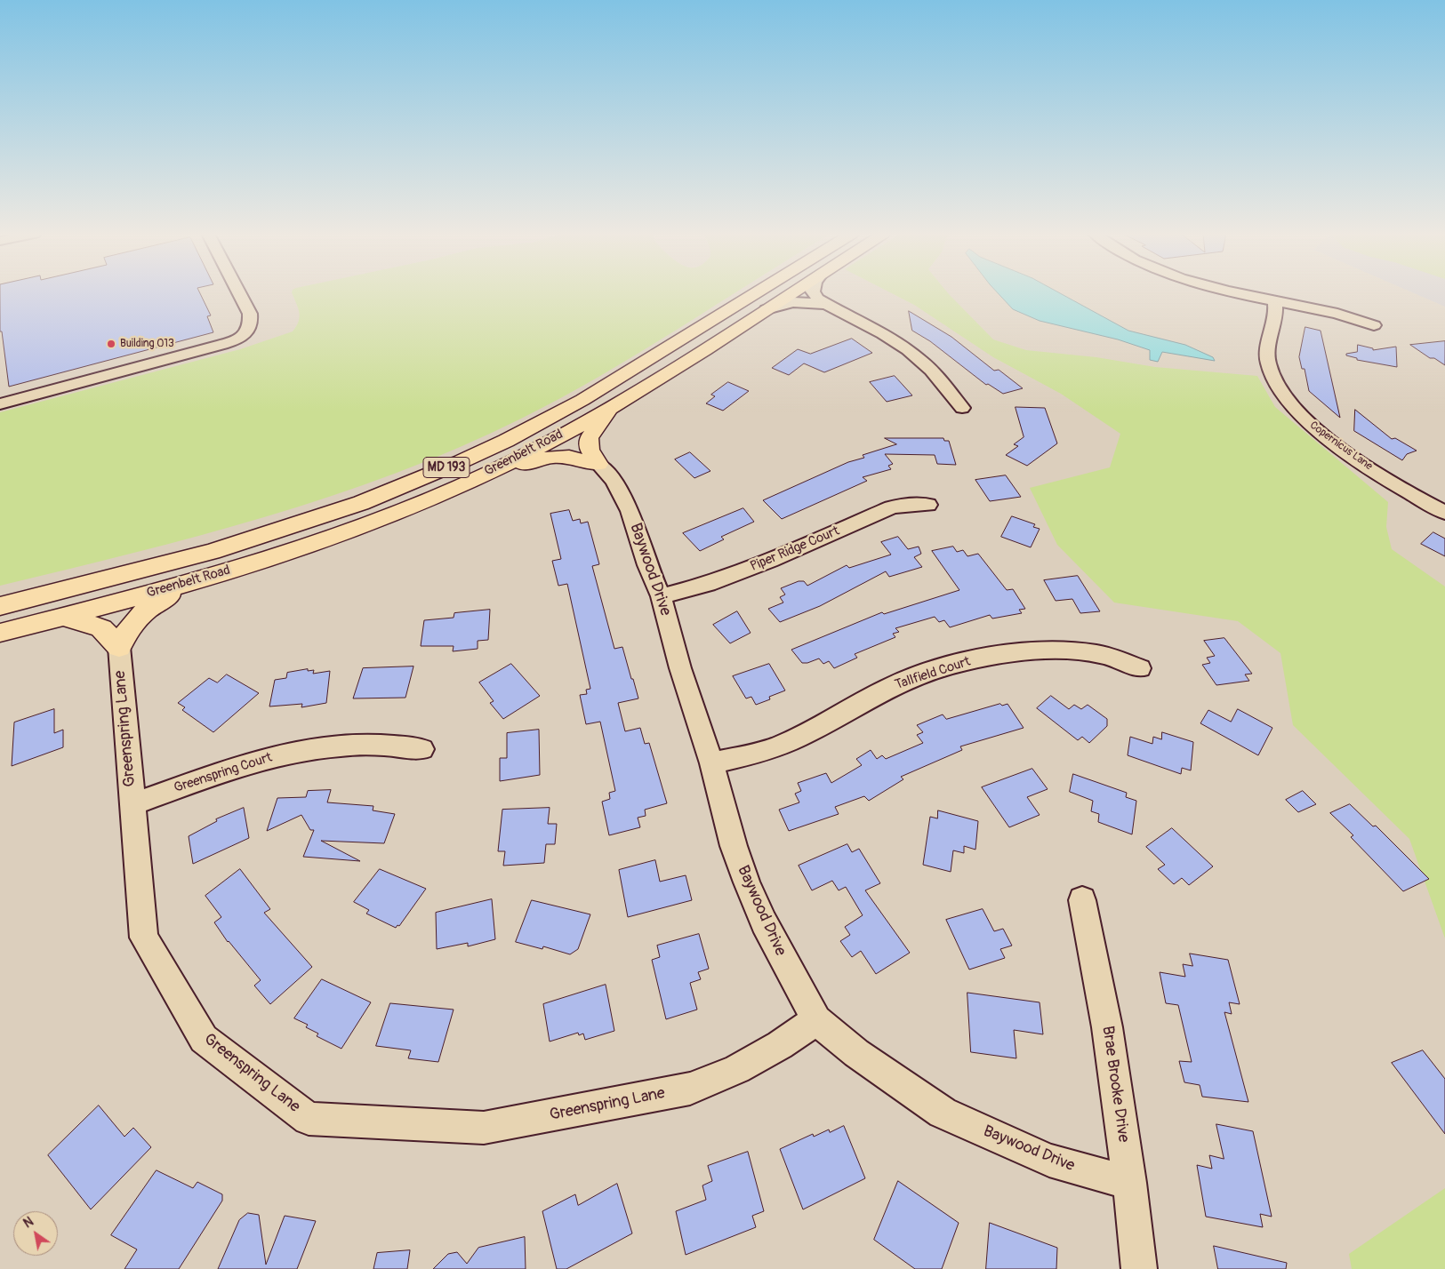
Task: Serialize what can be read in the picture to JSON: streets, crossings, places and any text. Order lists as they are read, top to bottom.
{
  "streets": {
    "main road": ["Greenbelt Road", "MD 193"],
    "street": [
      "Copernicus Lane",
      "Piper Ridge Court",
      "Baywood Drive",
      "Tallfield Court",
      "Greenspring Lane",
      "Greenspring Court",
      "Brae Brooke Drive"
    ]
  },
  "crossings": [
    ["Piper Ridge Court", "Baywood Drive"],
    ["Baywood Drive", "Tallfield Court"],
    ["Baywood Drive", "Greenspring Lane"],
    ["Baywood Drive", "Brae Brooke Drive"],
    ["Greenspring Lane", "Greenspring Court"]
  ],
  "places": ["Building 013"],
  "north": "top left"
}
